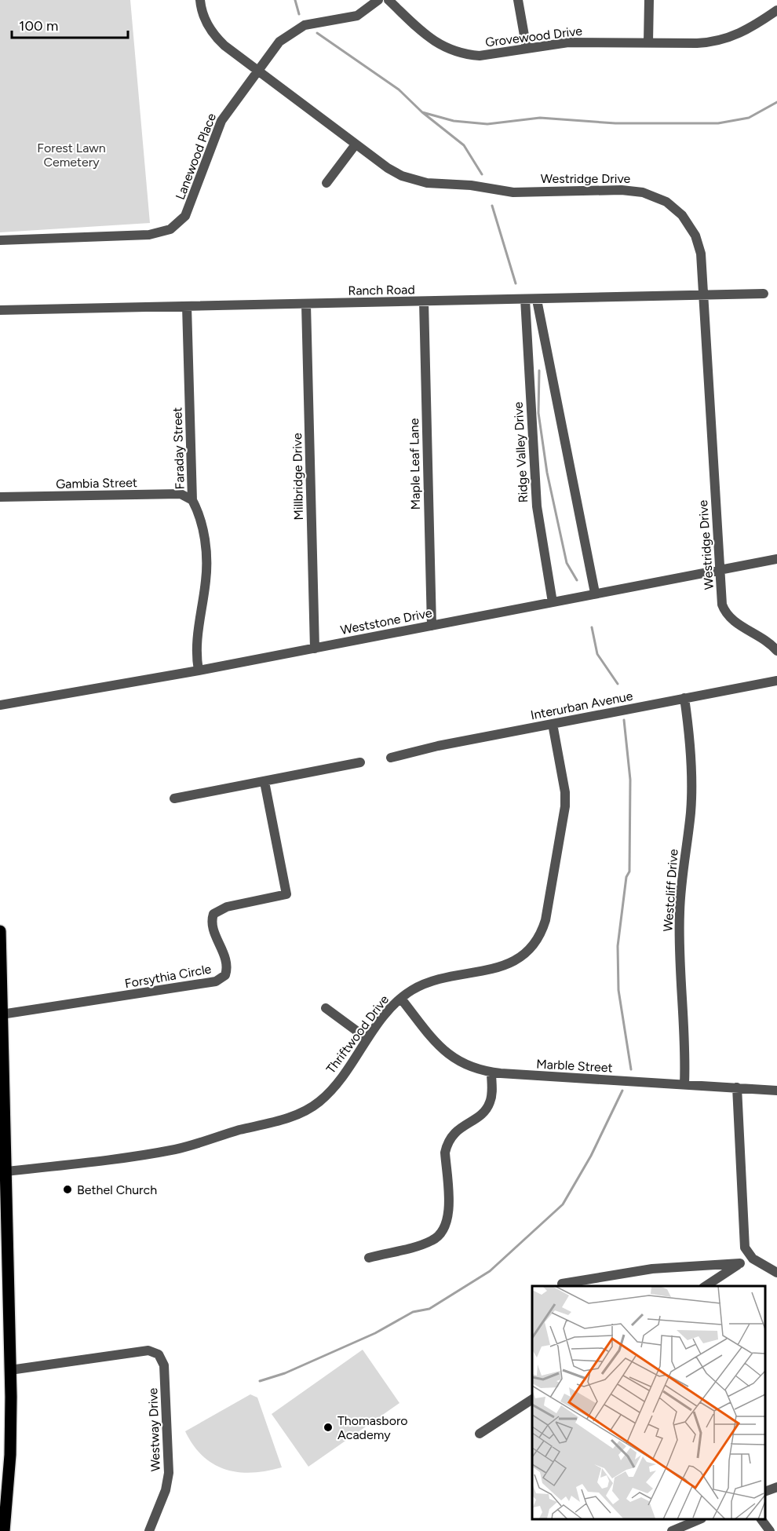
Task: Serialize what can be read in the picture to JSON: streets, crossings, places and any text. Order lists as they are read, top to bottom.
{
  "streets": {
    "street": [
      "Grovewood Drive",
      "Lanewood Place",
      "Westridge Drive",
      "Ranch Road",
      "Faraday Street",
      "Ridge Valley Drive",
      "Maple Leaf Lane",
      "Millbridge Drive",
      "Gambia Street",
      "Weststone Drive",
      "Interurban Avenue",
      "Westcliff Drive",
      "Forsythia Circle",
      "Thriftwood Drive",
      "Marble Street",
      "Westway Drive"
    ]
  },
  "crossings": [
    ["Lanewood Place", "Westridge Drive"],
    ["Westridge Drive", "Ranch Road"],
    ["Westridge Drive", "Weststone Drive"],
    ["Ranch Road", "Faraday Street"],
    ["Ranch Road", "Ridge Valley Drive"],
    ["Ranch Road", "Maple Leaf Lane"],
    ["Ranch Road", "Millbridge Drive"],
    ["Faraday Street", "Gambia Street"],
    ["Faraday Street", "Weststone Drive"],
    ["Ridge Valley Drive", "Weststone Drive"],
    ["Maple Leaf Lane", "Weststone Drive"],
    ["Millbridge Drive", "Weststone Drive"],
    ["Interurban Avenue", "Westcliff Drive"],
    ["Interurban Avenue", "Thriftwood Drive"],
    ["Westcliff Drive", "Marble Street"],
    ["Thriftwood Drive", "Marble Street"]
  ],
  "parks": ["Forest Lawn Cemetery"],
  "places": ["Bethel Church", "Thomasboro Academy"],
  "scale_bar": "100 m"
}
